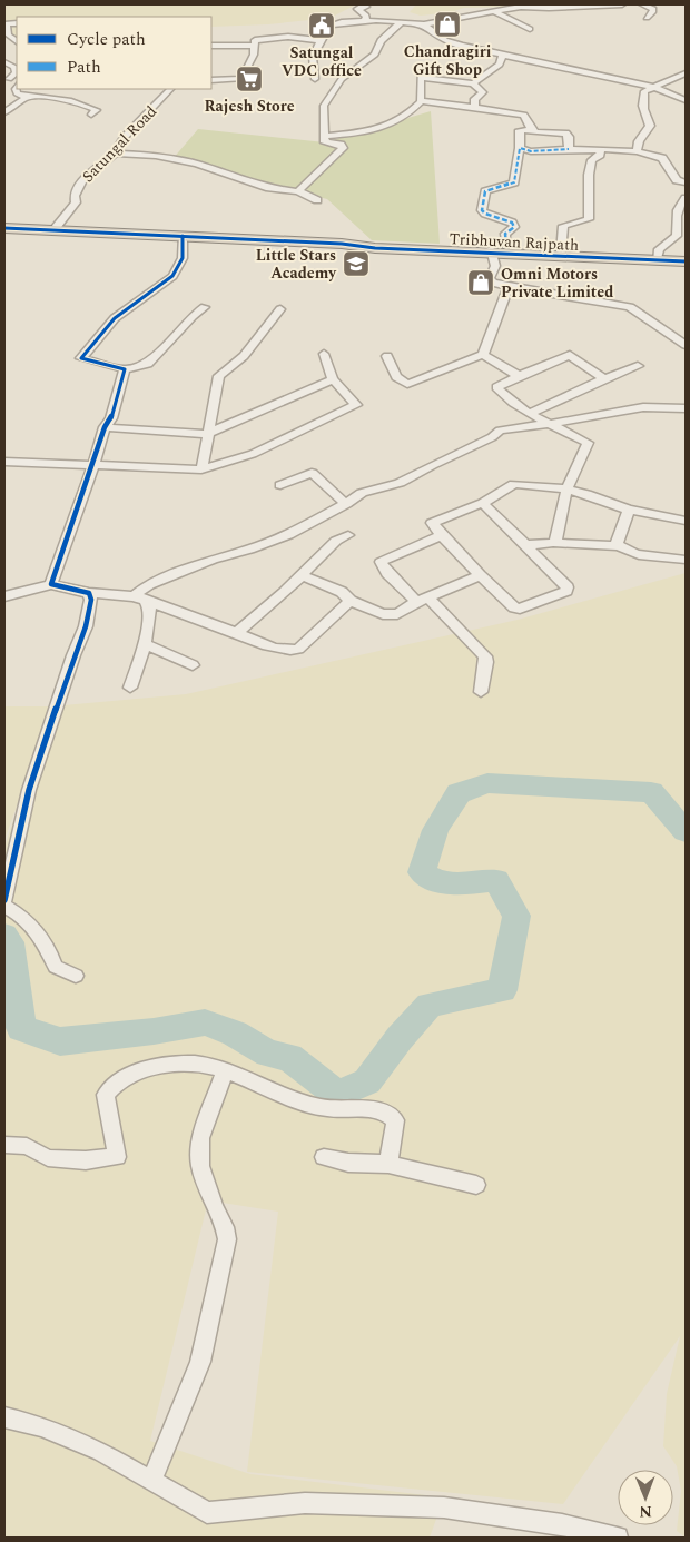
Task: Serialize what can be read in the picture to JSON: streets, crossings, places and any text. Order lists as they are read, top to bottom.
{
  "streets": {
    "highway": ["Tribhuvan Rajpath"],
    "street": ["Satungal Road"]
  },
  "crossings": [
    ["Satungal Road", "Tribhuvan Rajpath"]
  ],
  "places": {
    "shop": ["Chandragiri Gift Shop", "Omni Motors Private Limited"],
    "public building": ["Satungal VDC office"],
    "supermarket": ["Rajesh Store"],
    "school or university": ["Little Stars Academy"]
  },
  "legend": ["Cycle path", "Path"],
  "north": "bottom"
}
